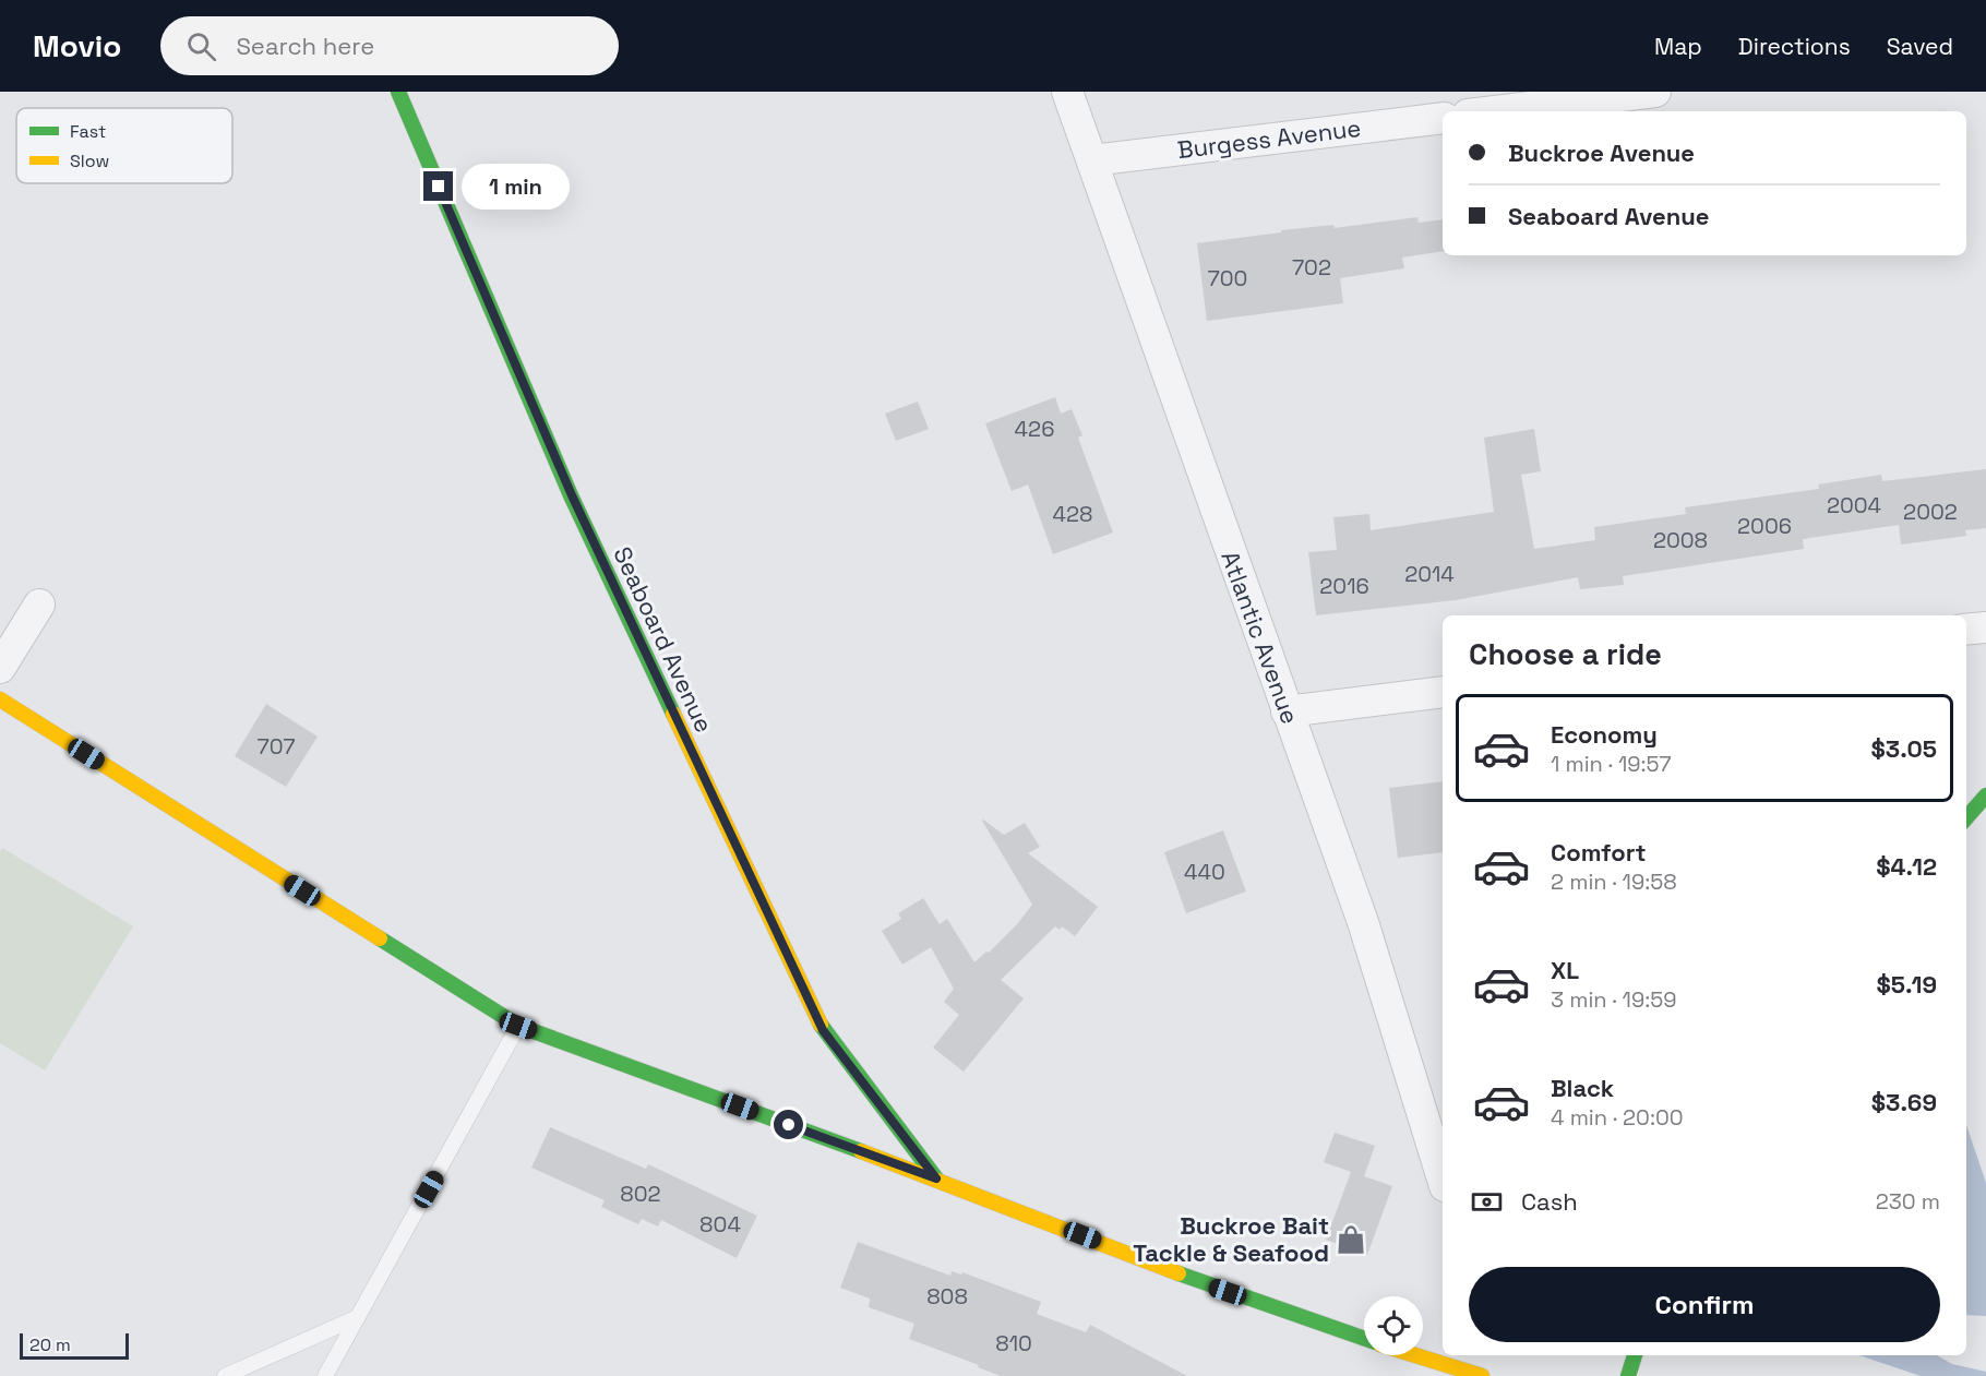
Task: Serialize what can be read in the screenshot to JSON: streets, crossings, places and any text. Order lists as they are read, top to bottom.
{
  "streets": {
    "street": ["Burgess Avenue", "Atlantic Avenue", "Seaboard Avenue"]
  },
  "crossings": [
    ["Burgess Avenue", "Atlantic Avenue"]
  ],
  "places": {
    "shop": ["Buckroe Bait Tackle & Seafood"]
  },
  "house_numbers": [
    "702",
    "700",
    "426",
    "2004",
    "2002",
    "428",
    "2006",
    "2008",
    "2014",
    "2016",
    "707",
    "440",
    "802",
    "804",
    "808",
    "810"
  ],
  "legend": ["Fast", "Slow"],
  "scale_bar": "20 m",
  "page": {
    "header": "Movio",
    "search": "Search here",
    "nav": ["Map", "Directions", "Saved"],
    "banner": ["Buckroe Avenue", "Seaboard Avenue"],
    "bubble": "1 min",
    "heading": "Choose a ride",
    "list": [
      {
        "name": "Economy",
        "note": "1 min · 19:57",
        "value": "$3.05"
      },
      {
        "name": "Comfort",
        "note": "2 min · 19:58",
        "value": "$4.12"
      },
      {
        "name": "XL",
        "note": "3 min · 19:59",
        "value": "$5.19"
      },
      {
        "name": "Black",
        "note": "4 min · 20:00",
        "value": "$3.69"
      }
    ],
    "pay": ["Cash", "230 m"],
    "buttons": "Confirm",
    "scale": "20 m"
  }
}
